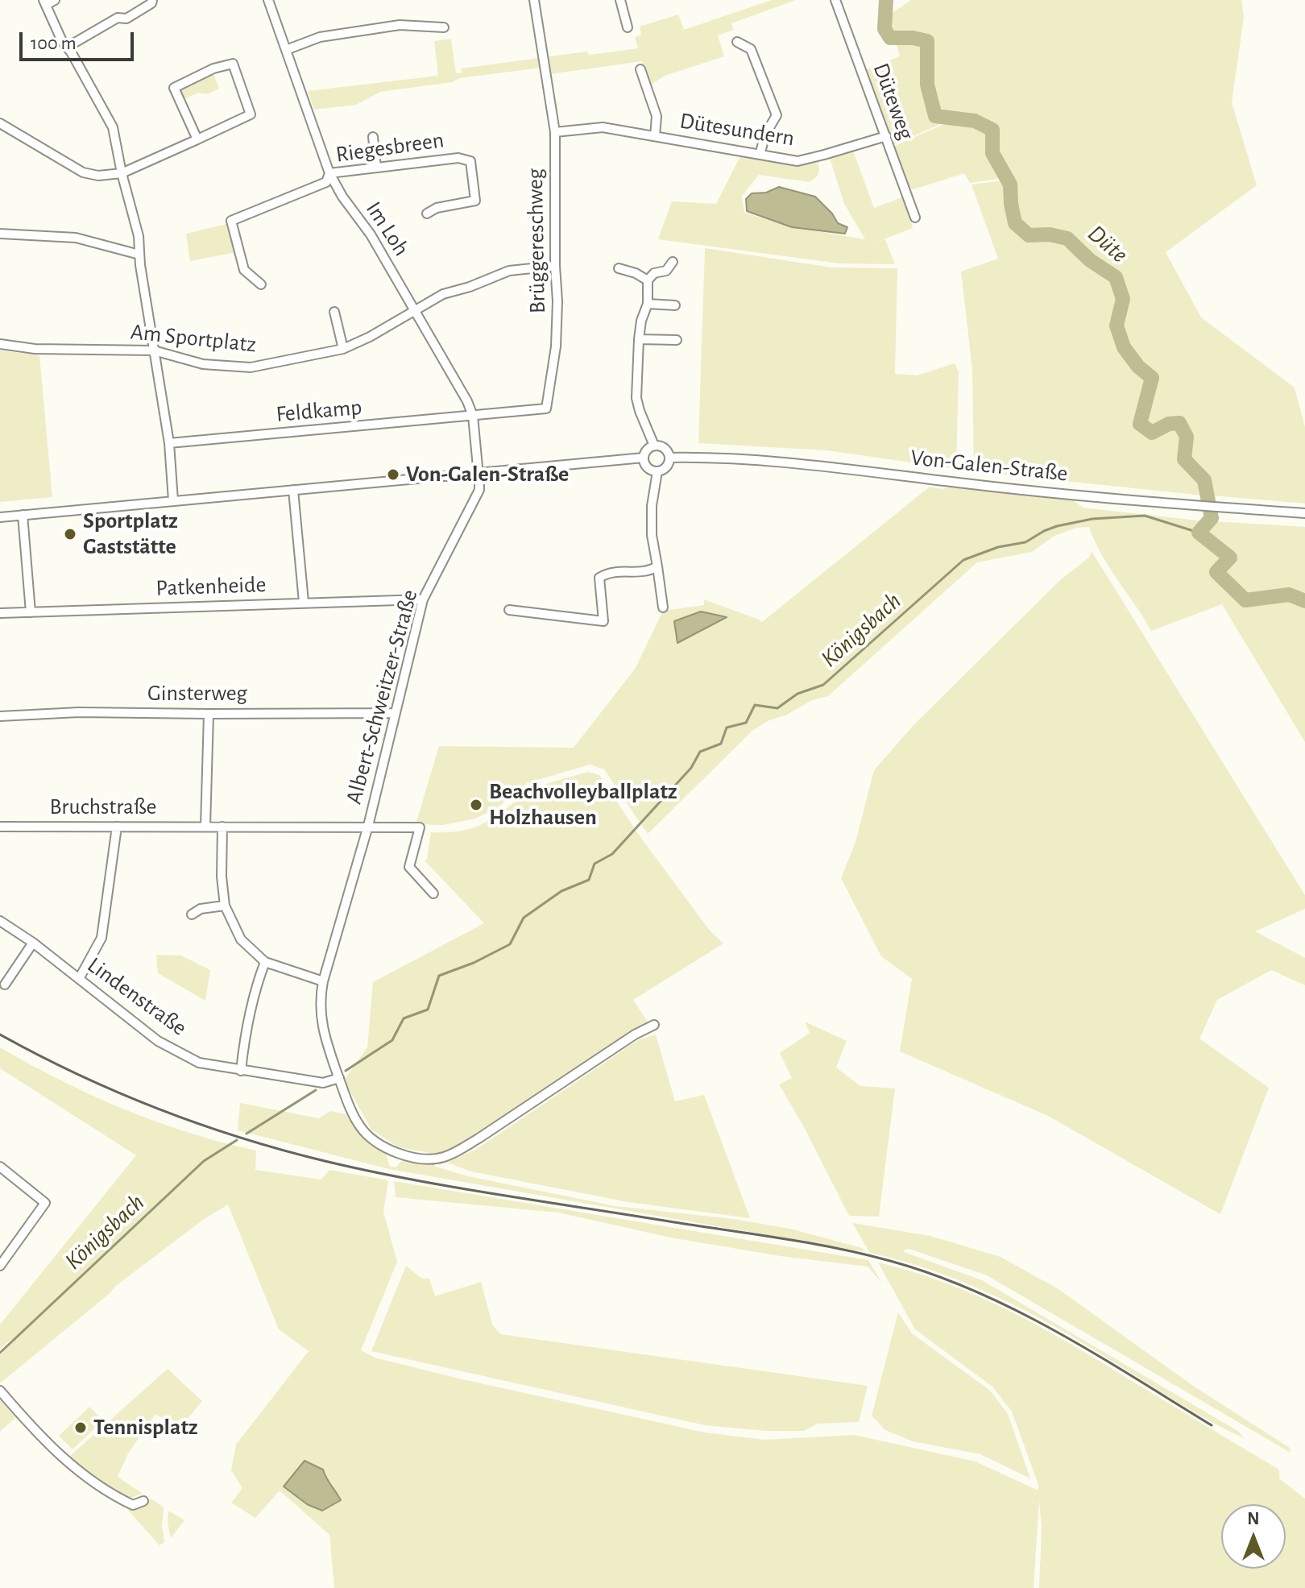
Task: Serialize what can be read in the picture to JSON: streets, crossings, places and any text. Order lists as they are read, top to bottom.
{
  "streets": {
    "street": [
      "Düteweg",
      "Dütesundern",
      "Riegesbreen",
      "Im Loh",
      "Brüggereschweg",
      "Am Sportplatz",
      "Feldkamp",
      "Von-Galen-Straße",
      "Patkenheide",
      "Ginsterweg",
      "Albert-Schweitzer-Straße",
      "Bruchstraße",
      "Lindenstraße"
    ]
  },
  "crossings": [
    ["Düteweg", "Dütesundern"],
    ["Dütesundern", "Brüggereschweg"],
    ["Riegesbreen", "Im Loh"],
    ["Im Loh", "Brüggereschweg"],
    ["Im Loh", "Am Sportplatz"],
    ["Im Loh", "Feldkamp"],
    ["Im Loh", "Albert-Schweitzer-Straße"],
    ["Brüggereschweg", "Am Sportplatz"],
    ["Brüggereschweg", "Feldkamp"],
    ["Patkenheide", "Albert-Schweitzer-Straße"],
    ["Ginsterweg", "Albert-Schweitzer-Straße"],
    ["Albert-Schweitzer-Straße", "Bruchstraße"],
    ["Albert-Schweitzer-Straße", "Lindenstraße"]
  ],
  "water": ["Düte", "Königsbach"],
  "places": [
    "Von-Galen-Straße",
    "Sportplatz Gaststätte",
    "Beachvolleyballplatz Holzhausen",
    "Tennisplatz"
  ],
  "scale_bar": "100 m",
  "north": "top"
}
